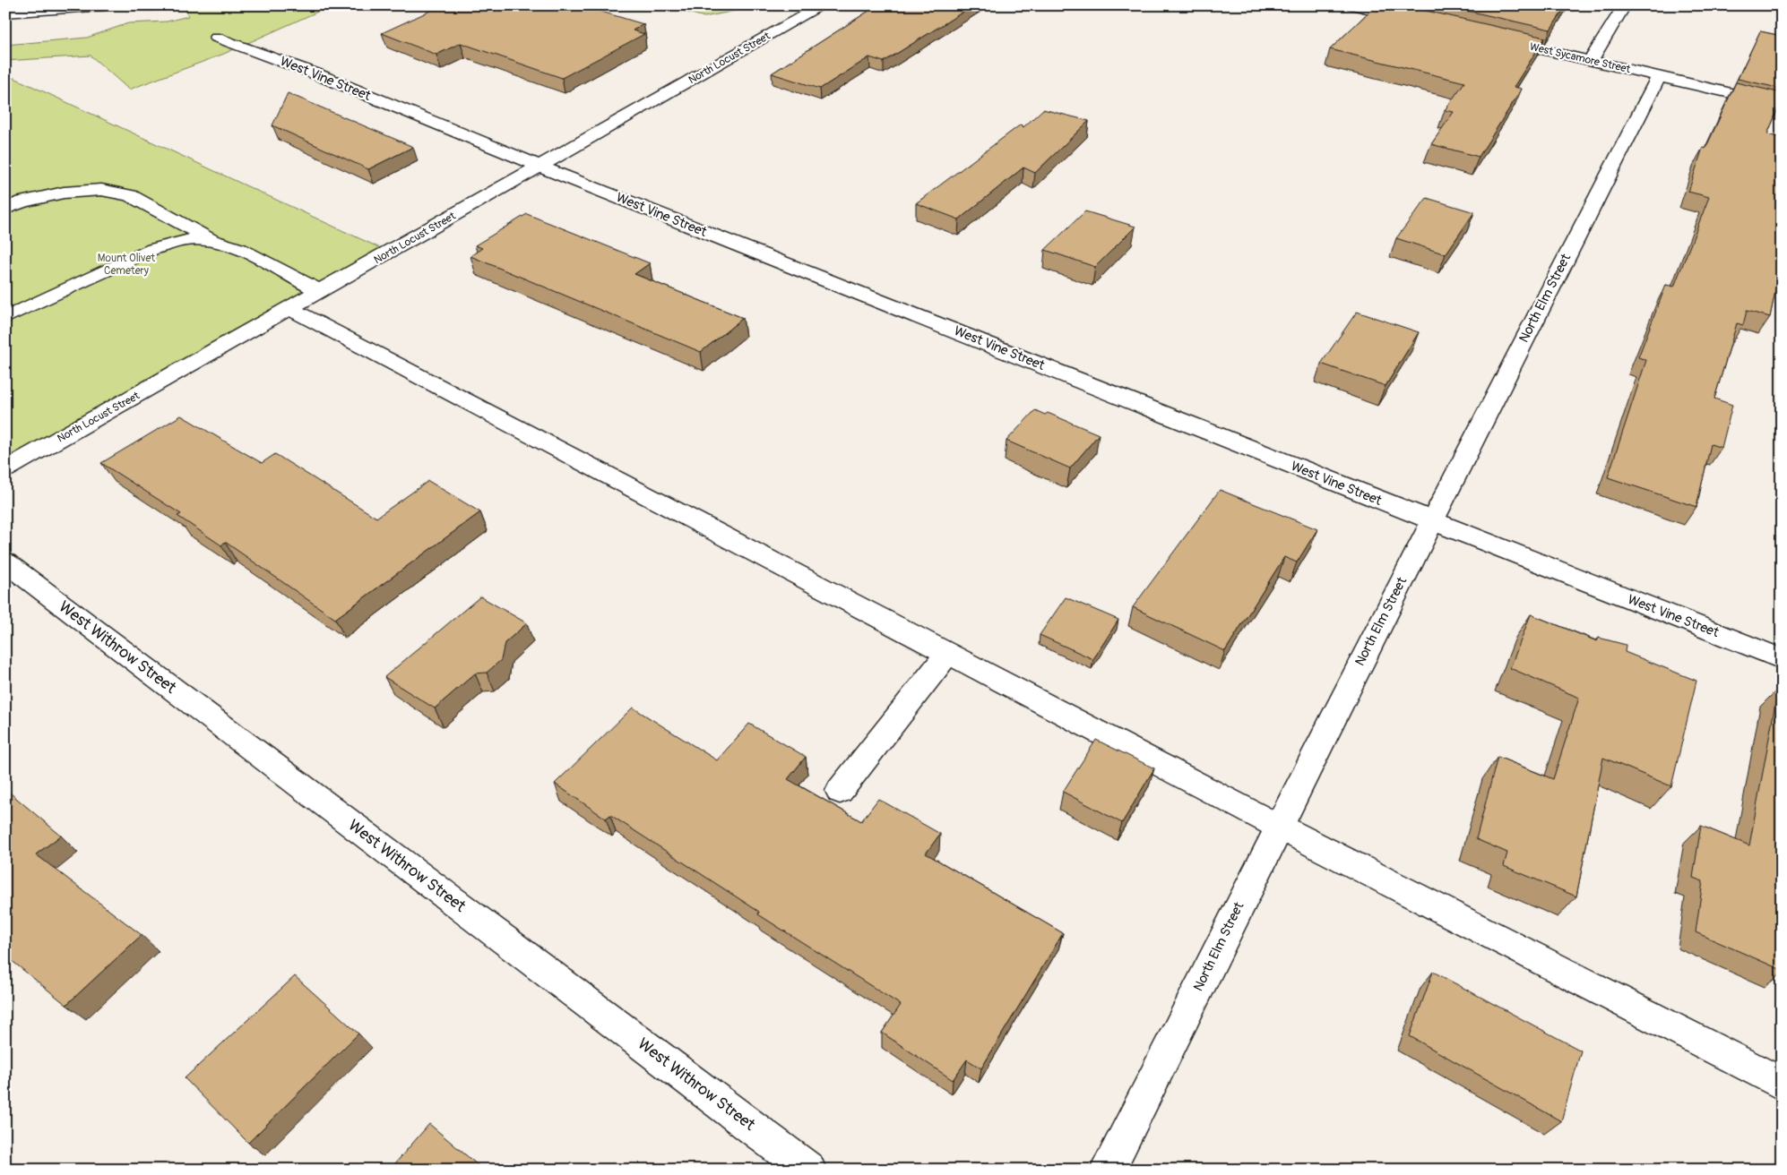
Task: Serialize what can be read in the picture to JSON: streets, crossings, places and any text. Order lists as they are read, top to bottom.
{
  "streets": {
    "street": [
      "North Locust Street",
      "West Sycamore Street",
      "West Vine Street",
      "North Elm Street",
      "West Withrow Street"
    ]
  },
  "crossings": [
    ["North Locust Street", "West Vine Street"],
    ["West Sycamore Street", "North Elm Street"],
    ["West Vine Street", "North Elm Street"]
  ],
  "parks": ["Mount Olivet Cemetery"]
}
